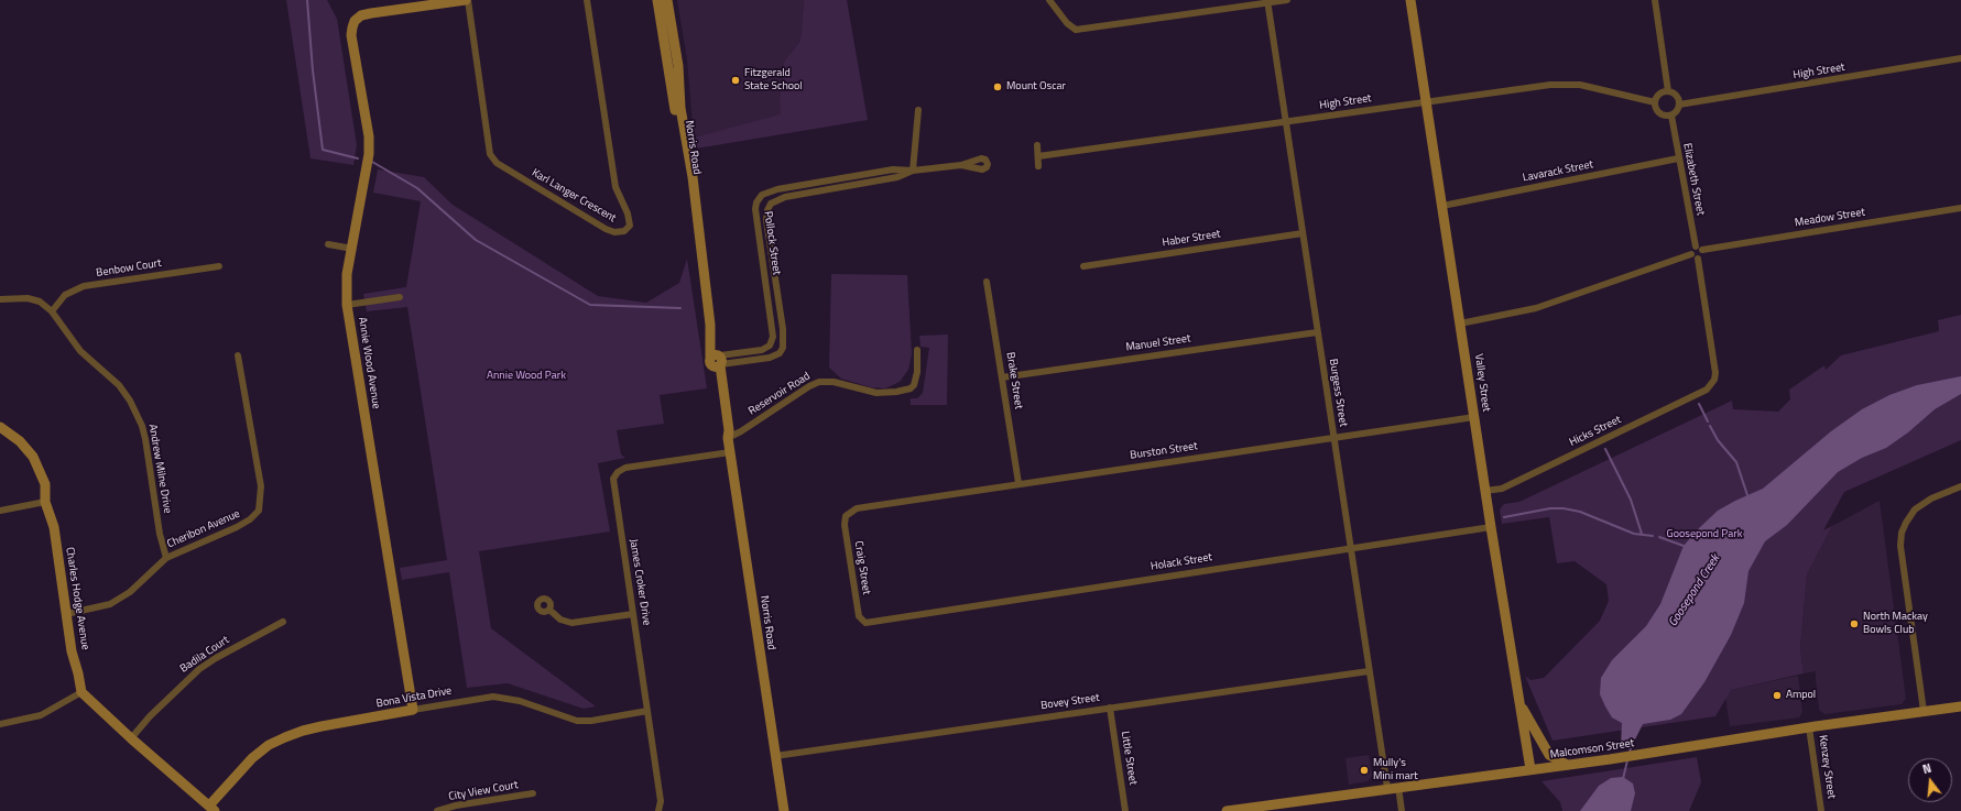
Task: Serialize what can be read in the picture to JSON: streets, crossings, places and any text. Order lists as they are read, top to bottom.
{
  "streets": {
    "street": [
      "High Street",
      "Norris Road",
      "Lavarack Street",
      "Elizabeth Street",
      "Karl Langer Crescent",
      "Meadow Street",
      "Haber Street",
      "Pollock Street",
      "Benbow Court",
      "Manuel Street",
      "Annie Wood Avenue",
      "Brake Street",
      "Valley Street",
      "Burgess Street",
      "Reservoir Road",
      "Hicks Street",
      "Burston Street",
      "Andrew Milne Drive",
      "Cheribon Avenue",
      "Holack Street",
      "Craig Street",
      "James Croker Drive",
      "Charles Hodge Avenue",
      "Badila Court",
      "Bona Vista Drive",
      "Bovey Street",
      "Malcomson Street",
      "Little Street",
      "Kenzey Street",
      "City View Court"
    ]
  },
  "crossings": [
    ["High Street", "Elizabeth Street"],
    ["High Street", "Valley Street"],
    ["High Street", "Burgess Street"],
    ["Norris Road", "Reservoir Road"],
    ["Norris Road", "James Croker Drive"],
    ["Norris Road", "Bovey Street"],
    ["Lavarack Street", "Elizabeth Street"],
    ["Lavarack Street", "Valley Street"],
    ["Elizabeth Street", "Meadow Street"],
    ["Elizabeth Street", "Hicks Street"],
    ["Karl Langer Crescent", "Annie Wood Avenue"],
    ["Meadow Street", "Hicks Street"],
    ["Haber Street", "Burgess Street"],
    ["Benbow Court", "Andrew Milne Drive"],
    ["Manuel Street", "Brake Street"],
    ["Manuel Street", "Burgess Street"],
    ["Annie Wood Avenue", "Bona Vista Drive"],
    ["Brake Street", "Burston Street"],
    ["Valley Street", "Hicks Street"],
    ["Valley Street", "Burston Street"],
    ["Valley Street", "Holack Street"],
    ["Valley Street", "Malcomson Street"],
    ["Burgess Street", "Burston Street"],
    ["Burgess Street", "Holack Street"],
    ["Burgess Street", "Bovey Street"],
    ["Burgess Street", "Malcomson Street"],
    ["Burston Street", "Craig Street"],
    ["Andrew Milne Drive", "Cheribon Avenue"],
    ["Cheribon Avenue", "Charles Hodge Avenue"],
    ["Holack Street", "Craig Street"],
    ["James Croker Drive", "Bona Vista Drive"],
    ["Bovey Street", "Little Street"],
    ["Malcomson Street", "Kenzey Street"]
  ],
  "water": ["Goosepond Creek"],
  "parks": ["Annie Wood Park", "Goosepond Park"],
  "places": [
    "Fitzgerald State School",
    "Mount Oscar",
    "North Mackay Bowls Club",
    "Ampol",
    "Mully's Mini mart"
  ],
  "north": "top"
}
